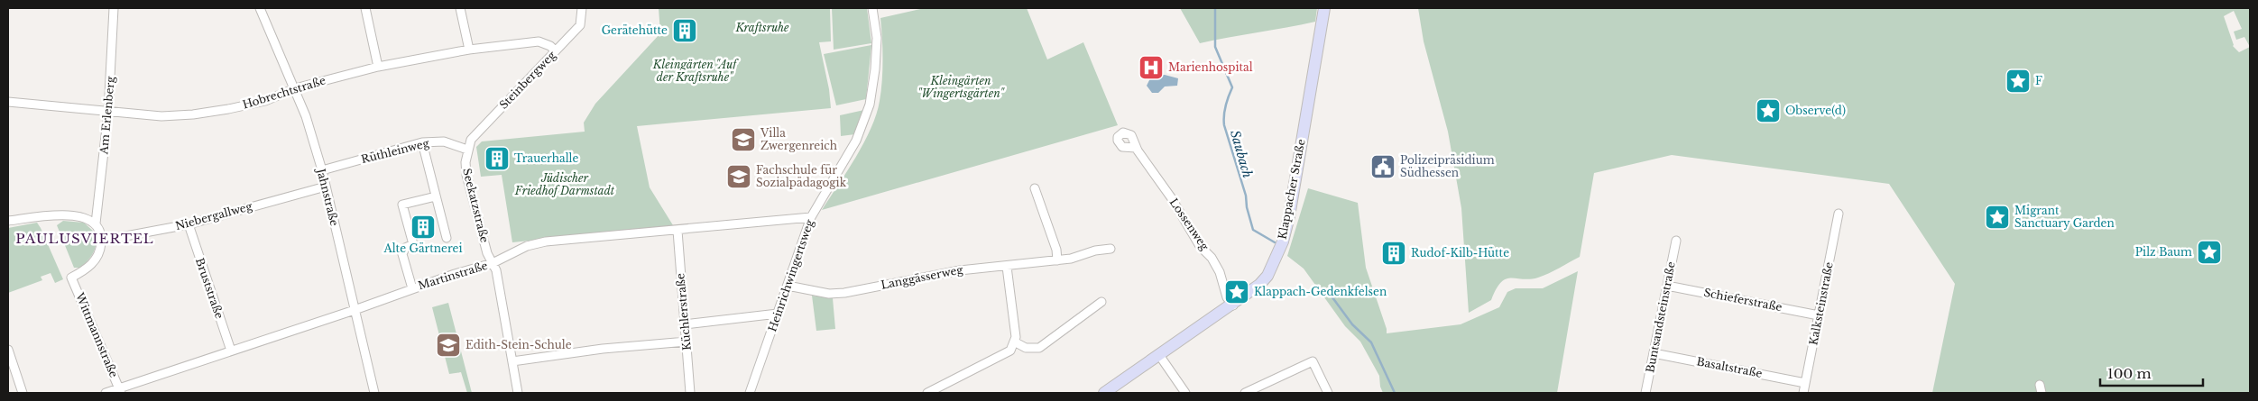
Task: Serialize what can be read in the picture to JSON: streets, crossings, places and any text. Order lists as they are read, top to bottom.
{
  "streets": {
    "main road": ["Klappacher Straße"],
    "street": [
      "Steinbergweg",
      "Hobrechtstraße",
      "Am Erlenberg",
      "Rüthleinweg",
      "Jahnstraße",
      "Seekatzstraße",
      "Niebergallweg",
      "Lossenweg",
      "Martinstraße",
      "Heinrichwingertsweg",
      "Langgässerweg",
      "Bruststraße",
      "Schieferstraße",
      "Kalksteinstraße",
      "Küchlerstraße",
      "Buntsandsteinstraße",
      "Wittmannstraße",
      "Basaltstraße"
    ]
  },
  "crossings": [
    ["Steinbergweg", "Hobrechtstraße"],
    ["Steinbergweg", "Rüthleinweg"],
    ["Steinbergweg", "Seekatzstraße"],
    ["Hobrechtstraße", "Am Erlenberg"],
    ["Hobrechtstraße", "Jahnstraße"],
    ["Rüthleinweg", "Jahnstraße"],
    ["Rüthleinweg", "Seekatzstraße"],
    ["Klappacher Straße", "Lossenweg"],
    ["Jahnstraße", "Niebergallweg"],
    ["Jahnstraße", "Martinstraße"],
    ["Seekatzstraße", "Martinstraße"],
    ["Niebergallweg", "Bruststraße"],
    ["Niebergallweg", "Wittmannstraße"],
    ["Martinstraße", "Heinrichwingertsweg"],
    ["Martinstraße", "Bruststraße"],
    ["Martinstraße", "Küchlerstraße"],
    ["Martinstraße", "Wittmannstraße"],
    ["Heinrichwingertsweg", "Langgässerweg"],
    ["Schieferstraße", "Kalksteinstraße"],
    ["Schieferstraße", "Buntsandsteinstraße"],
    ["Kalksteinstraße", "Basaltstraße"],
    ["Buntsandsteinstraße", "Basaltstraße"]
  ],
  "districts": ["PAULUSVIERTEL"],
  "water": ["Saubach"],
  "parks": [
    "Kraftsruhe",
    "Kleingärten \"Auf der Kraftsruhe\"",
    "Kleingärten \"Wingertsgärten\"",
    "Jüdischer Friedhof Darmstadt"
  ],
  "places": {
    "building": [
      "Gerätehütte",
      "Trauerhalle",
      "Alte Gärtnerei",
      "Rudof-Kilb-Hütte"
    ],
    "hospital": ["Marienhospital"],
    "place": [
      "F",
      "Observe(d)",
      "Migrant Sanctuary Garden",
      "Pilz Baum",
      "Klappach-Gedenkfelsen"
    ],
    "school or university": ["Villa Zwergenreich", "Fachschule für Sozialpädagogik", "Edith-Stein-Schule"],
    "public building": ["Polizeipräsidium Südhessen"]
  },
  "scale_bar": "100 m"
}
